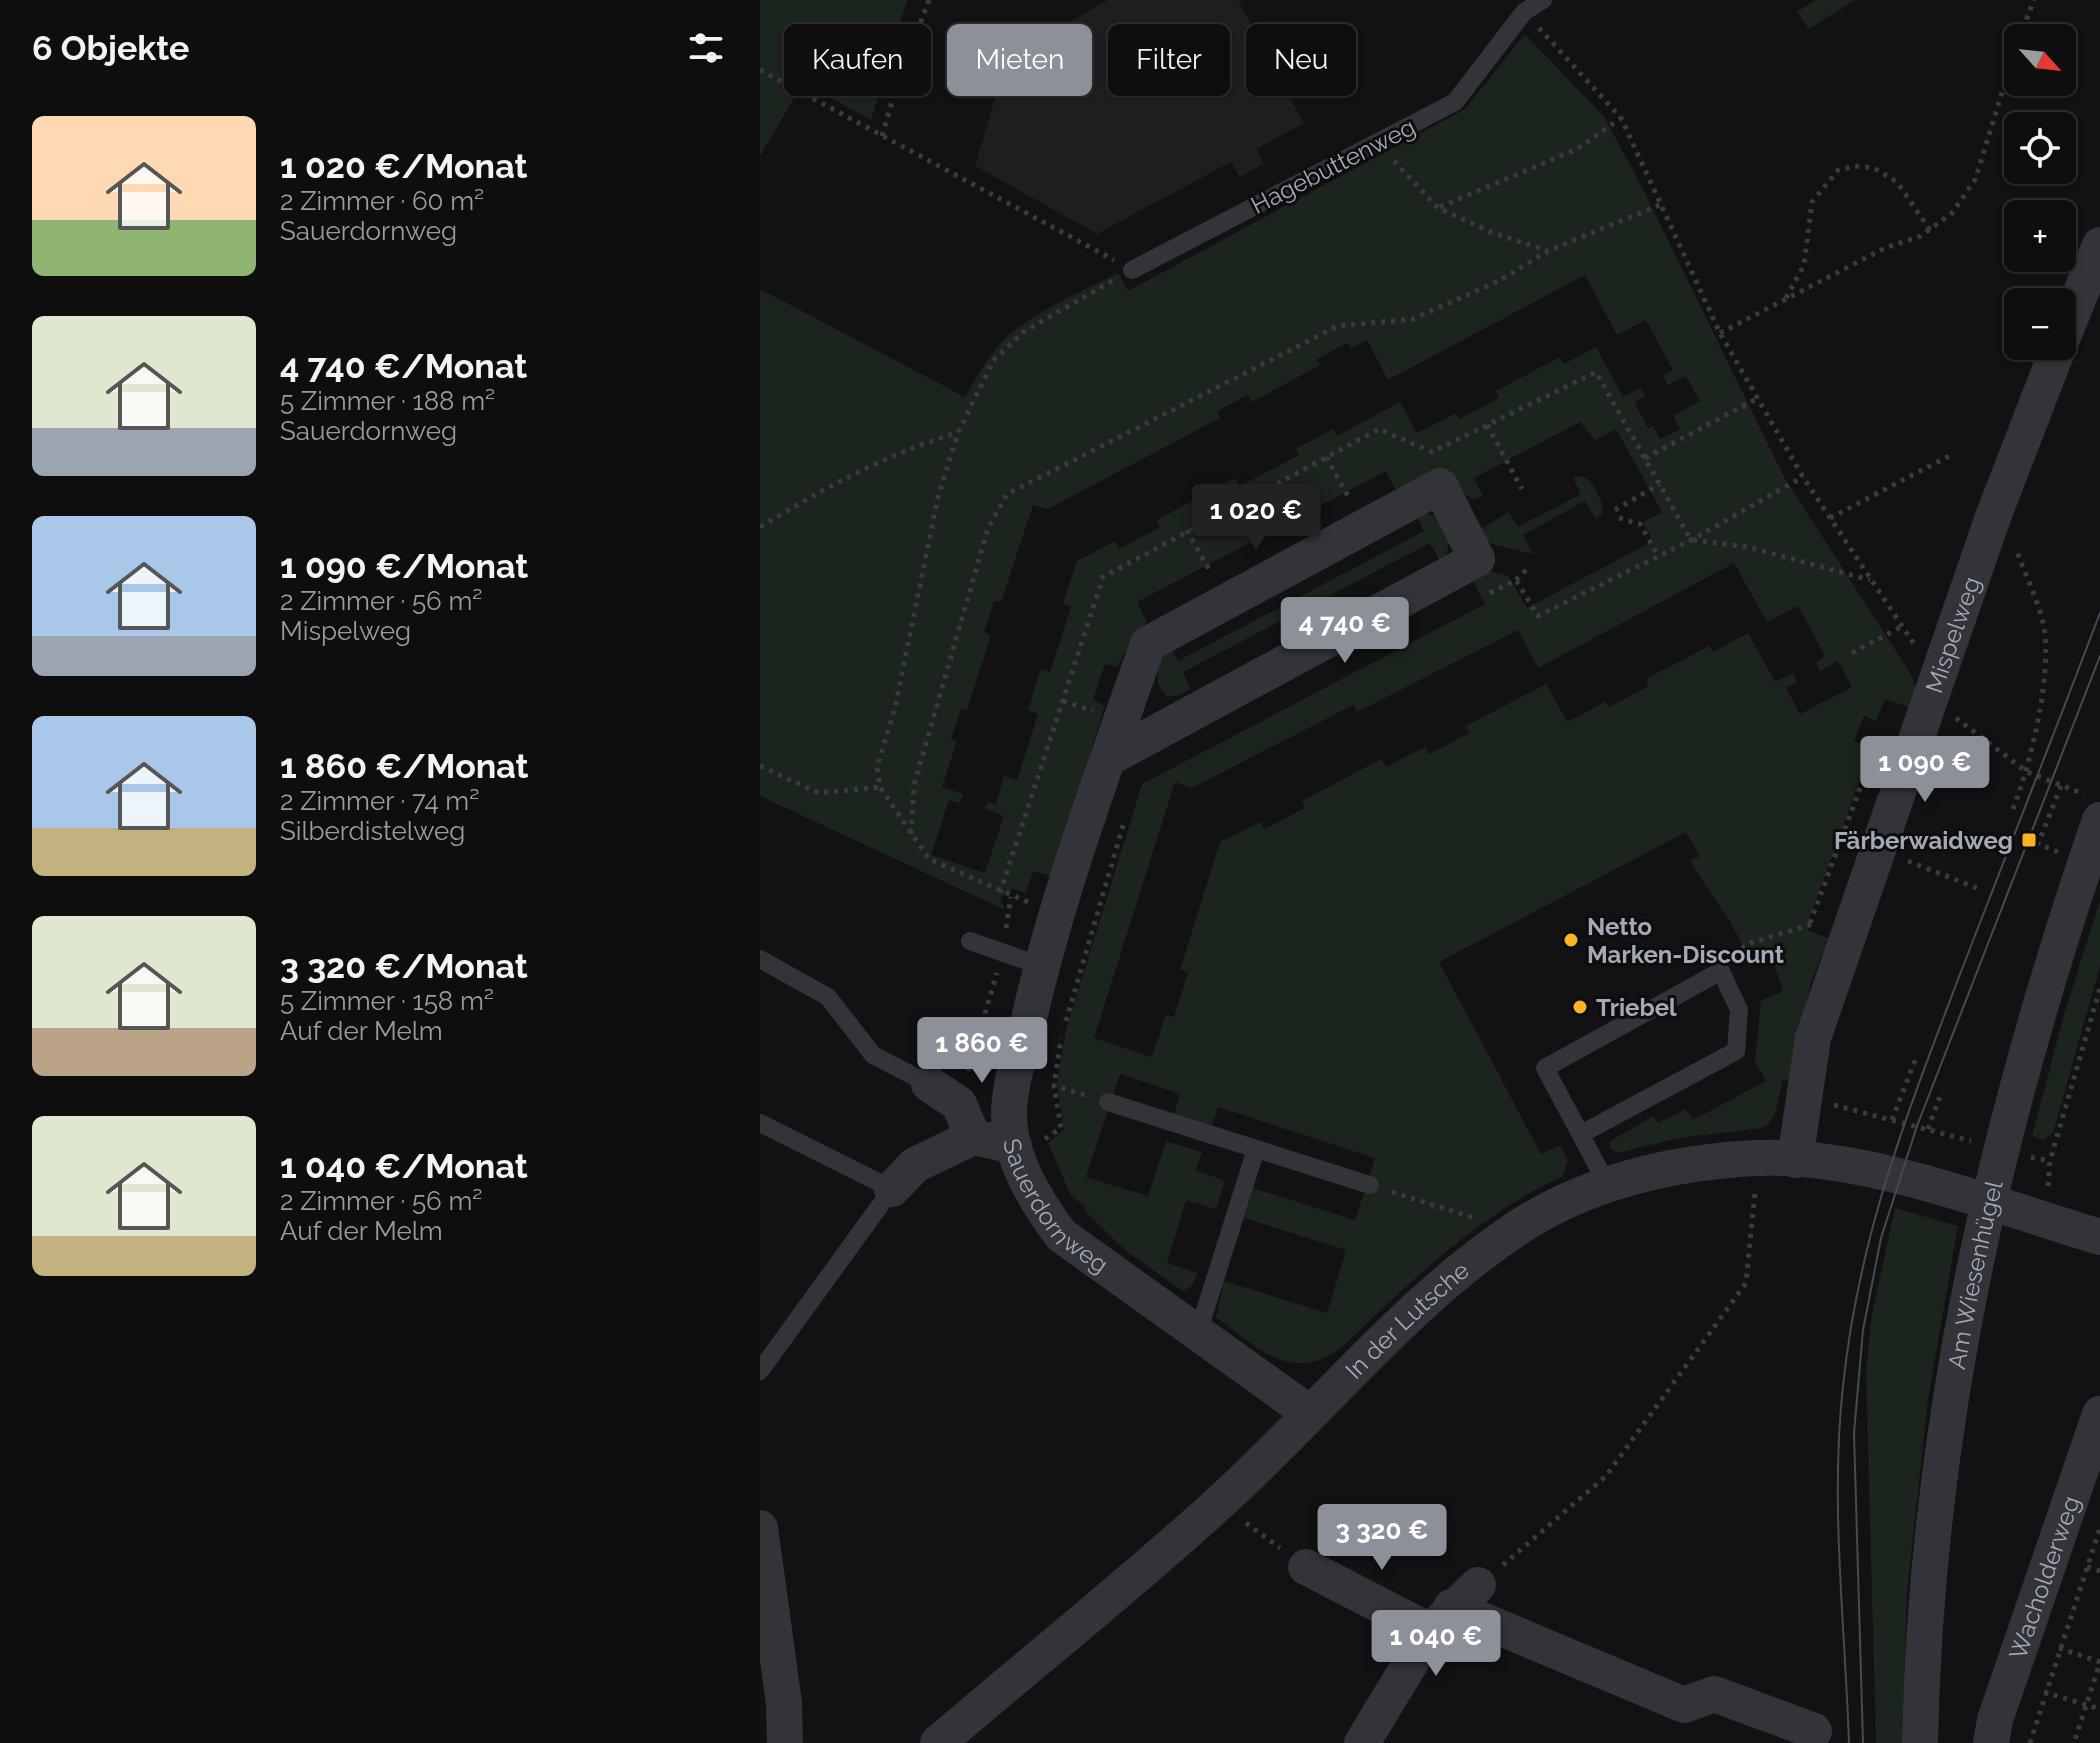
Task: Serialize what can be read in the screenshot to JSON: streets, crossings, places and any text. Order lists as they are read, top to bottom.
{
  "streets": {
    "street": [
      "Mispelweg",
      "Sauerdornweg",
      "Am Wiesenhügel",
      "In der Lutsche",
      "Wacholderweg"
    ],
    "lane": ["Hagebuttenweg"]
  },
  "crossings": [
    ["Mispelweg", "In der Lutsche"],
    ["Sauerdornweg", "In der Lutsche"],
    ["Am Wiesenhügel", "In der Lutsche"]
  ],
  "places": {
    "transit": ["Färberwaidweg"],
    "other": ["Netto Marken-Discount", "Triebel"]
  },
  "north": "bottom right",
  "page": {
    "heading": "6 Objekte",
    "map_buttons": ["+", "−"],
    "chip": [
      "Kaufen",
      "Mieten",
      "Filter",
      "Neu"
    ],
    "list": [
      {
        "name": "1 020 €/Monat",
        "note": "2 Zimmer · 60 m² · Sauerdornweg"
      },
      {
        "name": "4 740 €/Monat",
        "note": "5 Zimmer · 188 m² · Sauerdornweg"
      },
      {
        "name": "1 090 €/Monat",
        "note": "2 Zimmer · 56 m² · Mispelweg"
      },
      {
        "name": "1 860 €/Monat",
        "note": "2 Zimmer · 74 m² · Silberdistelweg"
      },
      {
        "name": "3 320 €/Monat",
        "note": "5 Zimmer · 158 m² · Auf der Melm"
      },
      {
        "name": "1 040 €/Monat",
        "note": "2 Zimmer · 56 m² · Auf der Melm"
      }
    ],
    "price": [
      "1 020 €",
      "4 740 €",
      "1 090 €",
      "1 860 €",
      "3 320 €",
      "1 040 €"
    ]
  }
}
